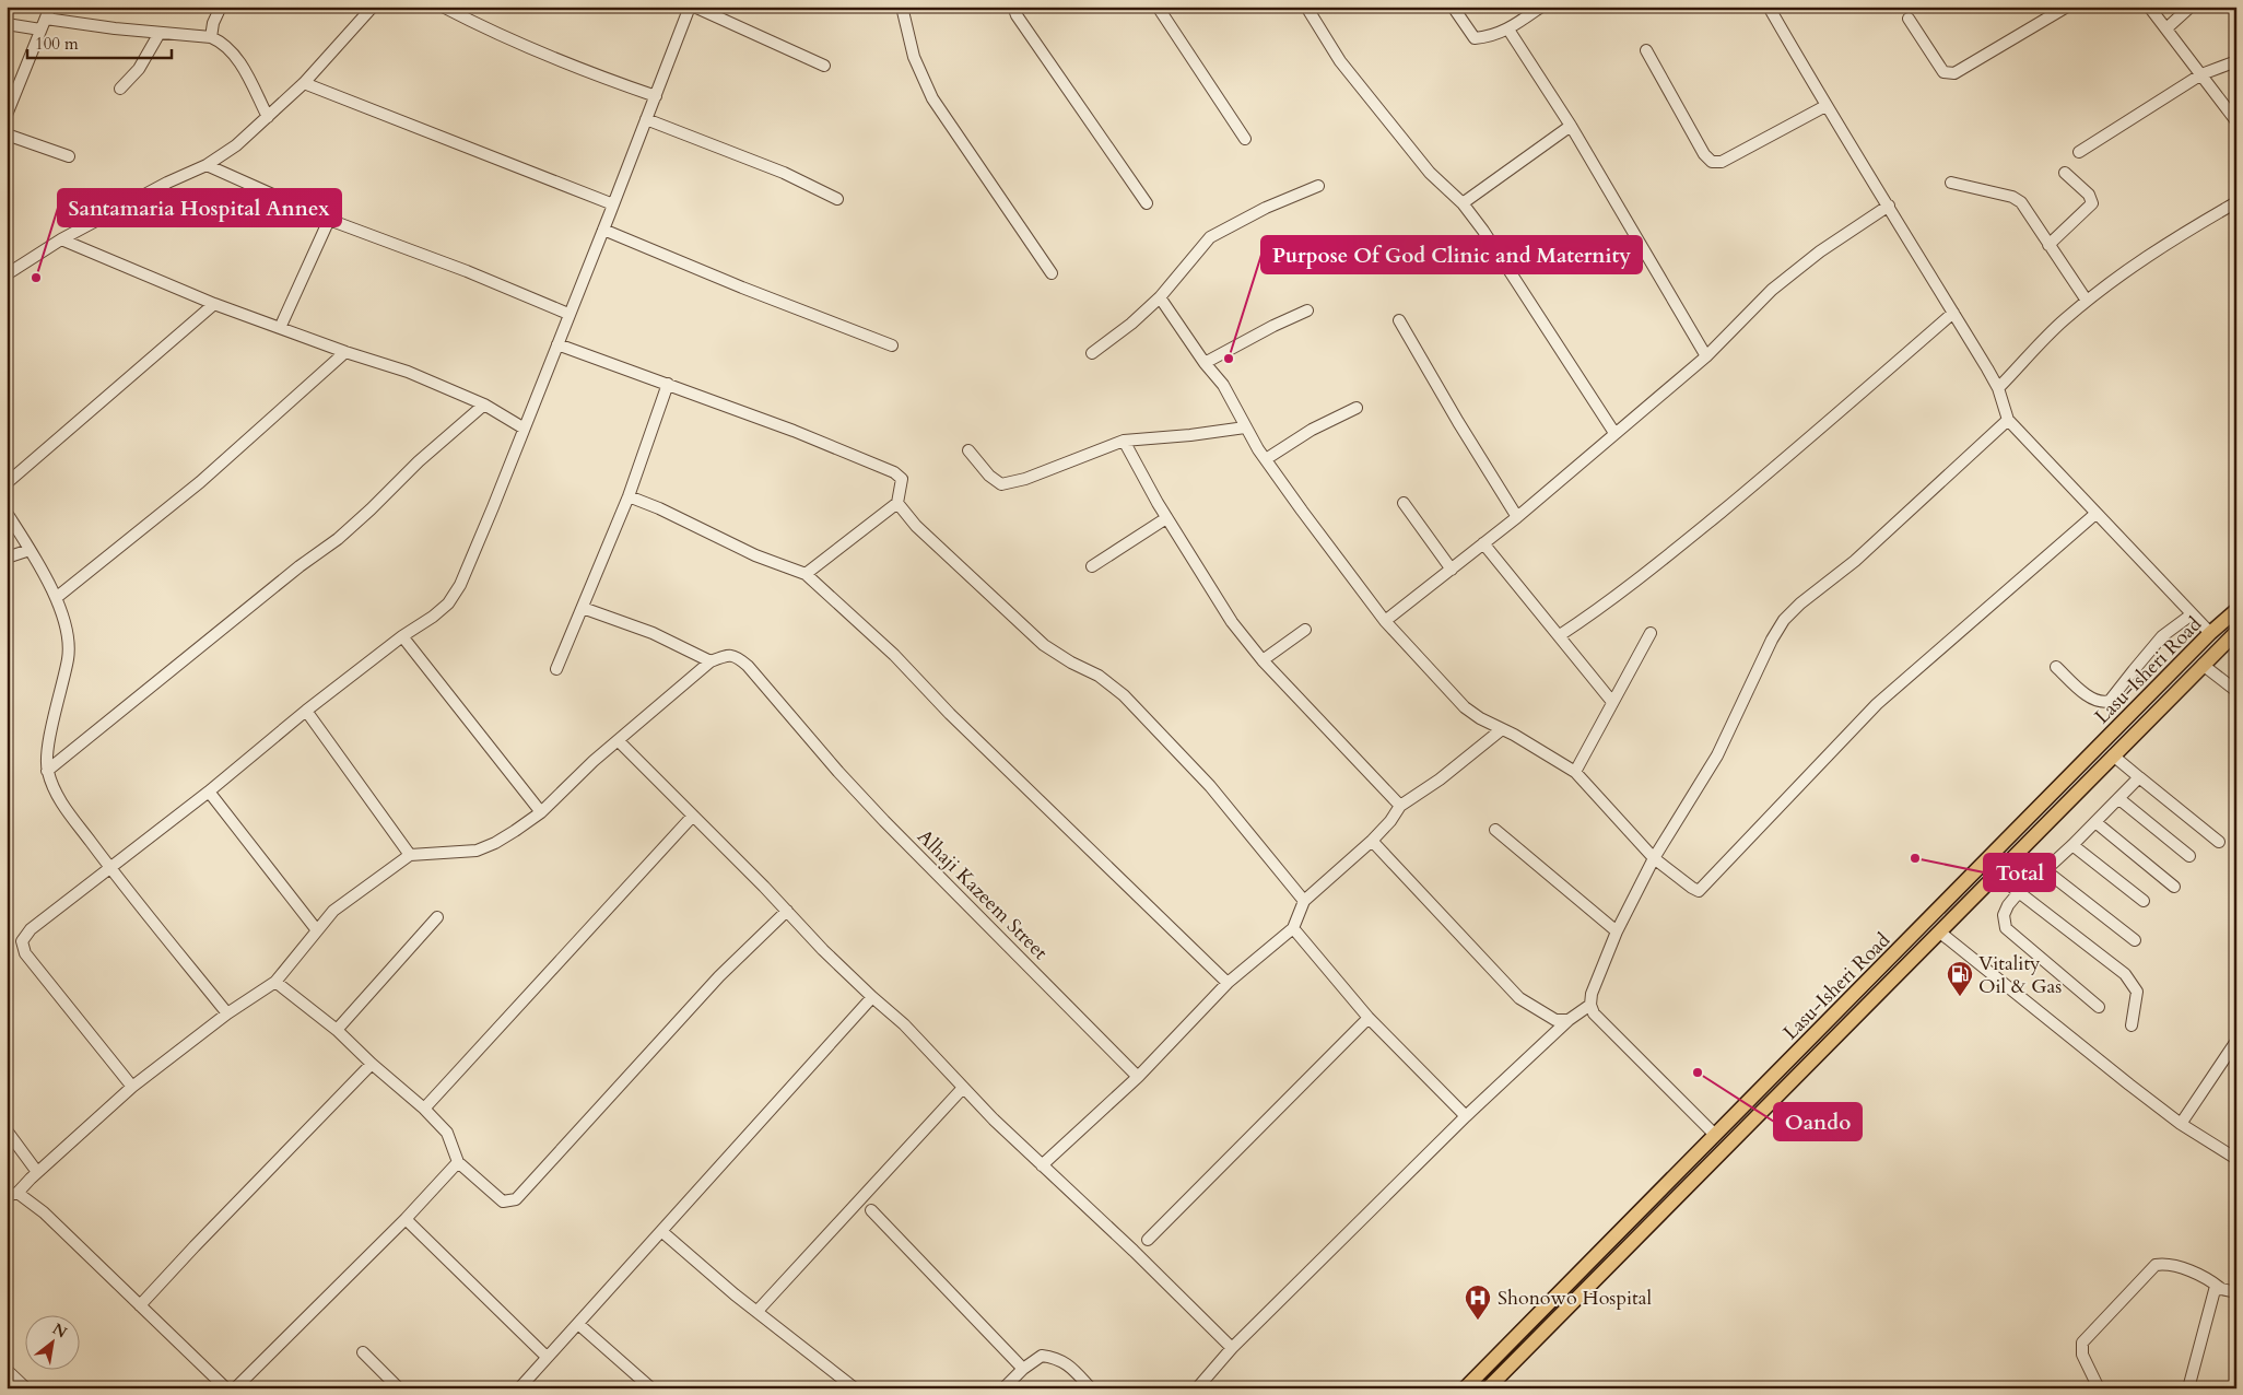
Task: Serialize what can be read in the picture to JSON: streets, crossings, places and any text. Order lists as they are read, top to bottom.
{
  "streets": {
    "main road": ["Lasu-Isheri Road"],
    "street": ["Alhaji Kazeem Street"]
  },
  "places": {
    "other": [
      "Santamaria Hospital Annex",
      "Purpose Of God Clinic and Maternity",
      "Total",
      "Oando"
    ],
    "fuel station": ["Vitality Oil & Gas"],
    "hospital": ["Shonowo Hospital"]
  },
  "scale_bar": "100 m",
  "north": "top right"
}
